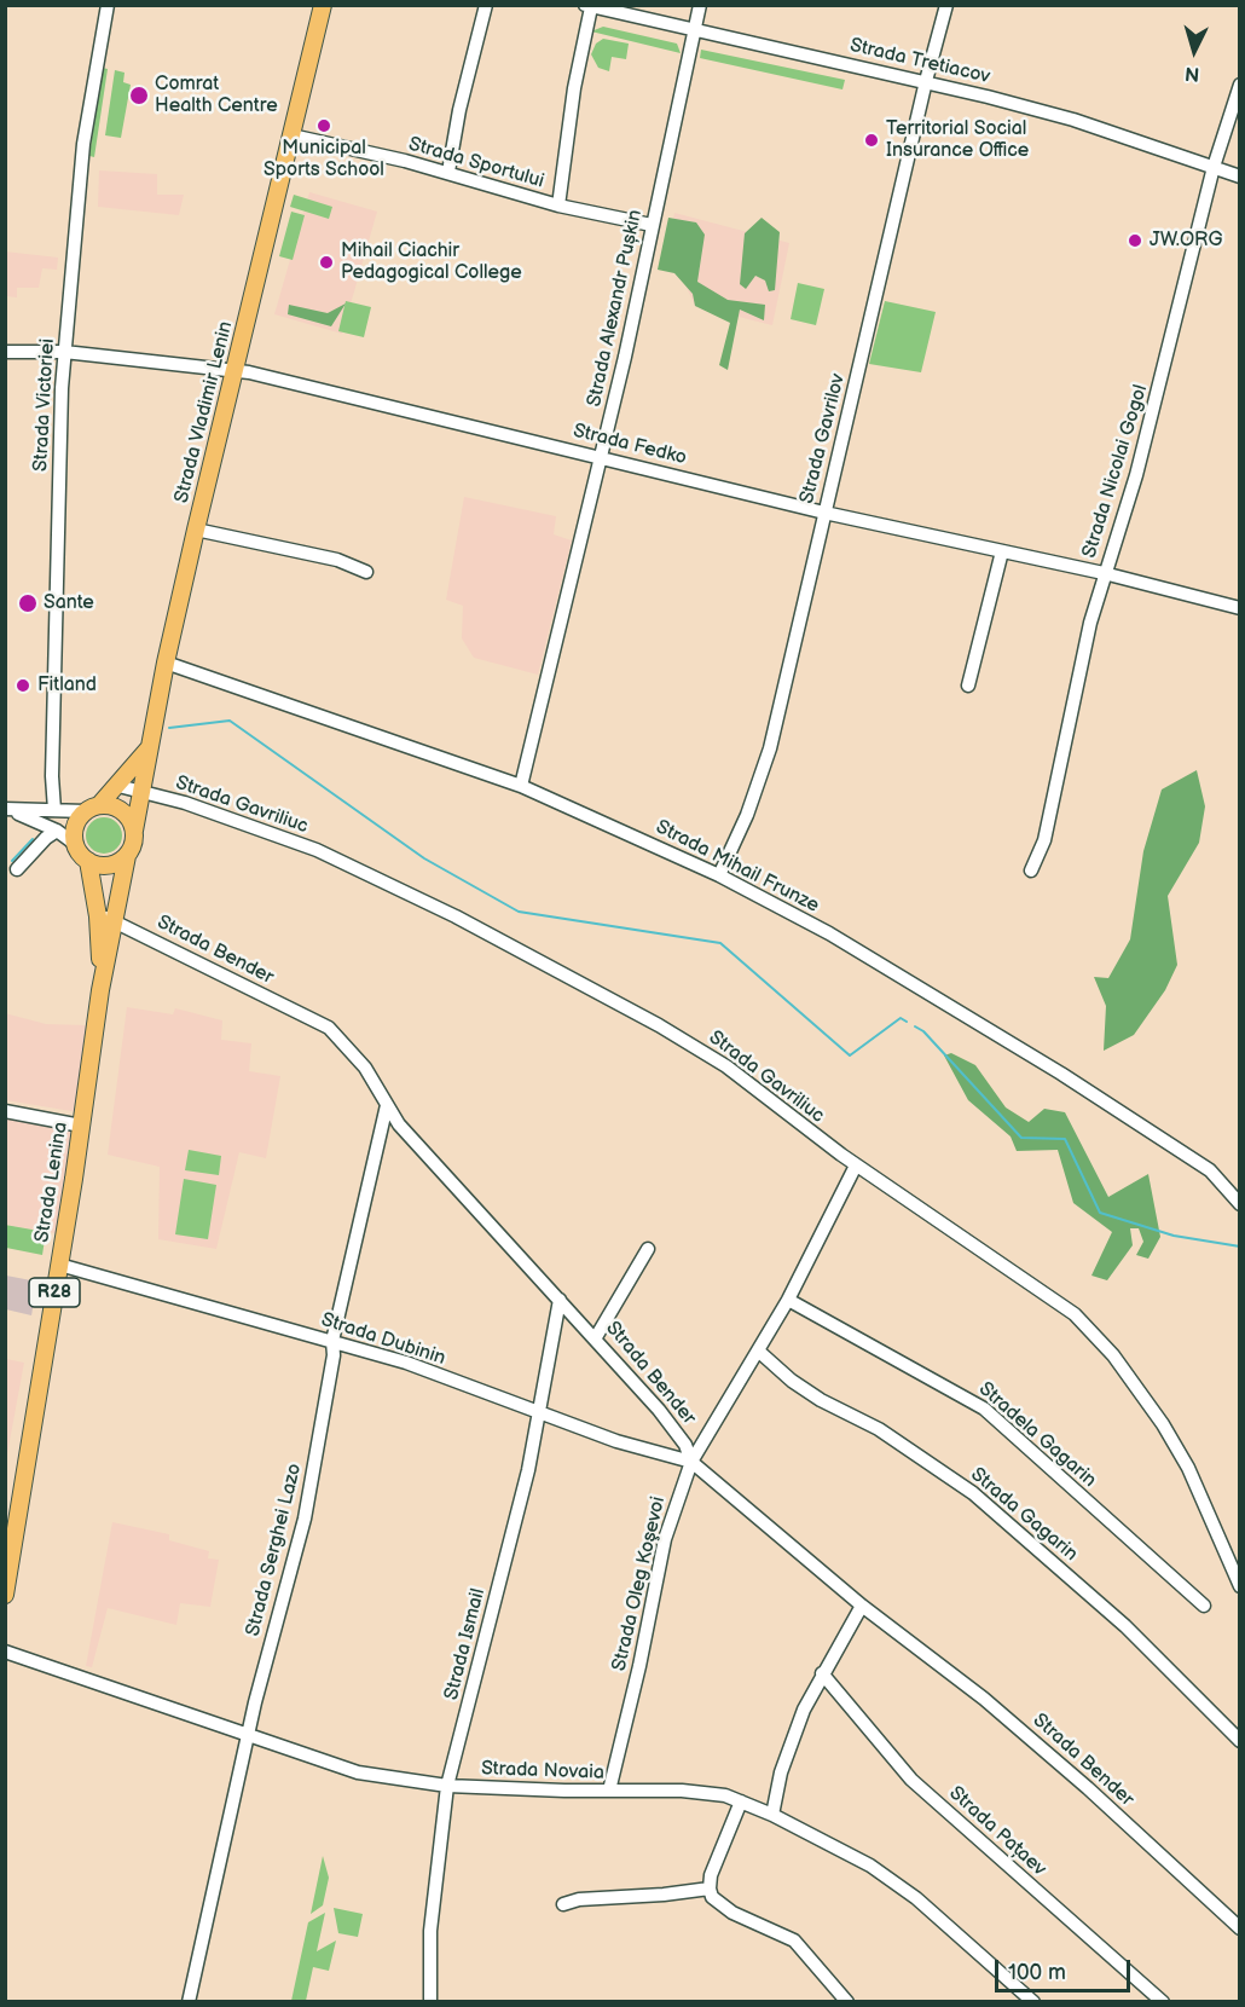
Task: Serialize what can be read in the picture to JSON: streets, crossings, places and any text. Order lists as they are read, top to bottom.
{
  "streets": {
    "main road": ["Strada Vladimir Lenin", "Strada Lenina", "R28"],
    "street": [
      "Strada Tretiacov",
      "Strada Sportului",
      "Strada Alexandr Pușkin",
      "Strada Victoriei",
      "Strada Gavrilov",
      "Strada Fedko",
      "Strada Nicolai Gogol",
      "Strada Gavriliuc",
      "Strada Mihail Frunze",
      "Strada Bender",
      "Strada Dubinin",
      "Stradela Gagarin",
      "Strada Gagarin",
      "Strada Serghei Lazo",
      "Strada Oleg Koşevoi",
      "Strada Ismail",
      "Strada Novaia",
      "Strada Pațaev"
    ]
  },
  "crossings": [
    ["Strada Tretiacov", "Strada Alexandr Pușkin"],
    ["Strada Tretiacov", "Strada Gavrilov"],
    ["Strada Tretiacov", "Strada Nicolai Gogol"],
    ["Strada Sportului", "Strada Alexandr Pușkin"],
    ["Strada Sportului", "Strada Vladimir Lenin"],
    ["Strada Alexandr Pușkin", "Strada Fedko"],
    ["Strada Alexandr Pușkin", "Strada Mihail Frunze"],
    ["Strada Victoriei", "Strada Fedko"],
    ["Strada Vladimir Lenin", "Strada Fedko"],
    ["Strada Vladimir Lenin", "Strada Gavriliuc"],
    ["Strada Vladimir Lenin", "Strada Mihail Frunze"],
    ["Strada Vladimir Lenin", "R28"],
    ["Strada Gavrilov", "Strada Fedko"],
    ["Strada Gavrilov", "Strada Mihail Frunze"],
    ["Strada Fedko", "Strada Nicolai Gogol"],
    ["Strada Gavriliuc", "Strada Oleg Koşevoi"],
    ["Strada Bender", "Strada Lenina"],
    ["Strada Bender", "R28"],
    ["Strada Bender", "Strada Dubinin"],
    ["Strada Bender", "Strada Serghei Lazo"],
    ["Strada Bender", "Strada Oleg Koşevoi"],
    ["Strada Bender", "Strada Ismail"],
    ["Strada Lenina", "R28"],
    ["Strada Lenina", "Strada Dubinin"],
    ["Strada Dubinin", "Strada Serghei Lazo"],
    ["Strada Dubinin", "Strada Oleg Koşevoi"],
    ["Strada Dubinin", "Strada Ismail"],
    ["Stradela Gagarin", "Strada Oleg Koşevoi"],
    ["Strada Gagarin", "Strada Oleg Koşevoi"],
    ["Strada Serghei Lazo", "Strada Novaia"],
    ["Strada Oleg Koşevoi", "Strada Novaia"],
    ["Strada Ismail", "Strada Novaia"]
  ],
  "places": [
    "Comrat Health Centre",
    "Municipal Sports School",
    "Territorial Social Insurance Office",
    "JW.ORG",
    "Mihail Ciachir Pedagogical College",
    "Sante",
    "Fitland"
  ],
  "scale_bar": "100 m",
  "north": "bottom"
}
